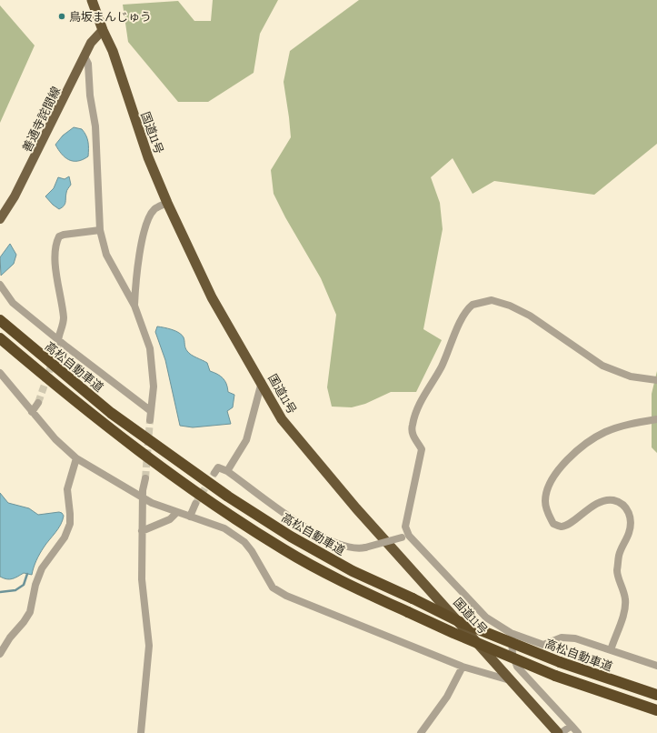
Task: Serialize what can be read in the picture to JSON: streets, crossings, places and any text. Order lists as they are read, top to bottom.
{
  "streets": {
    "highway": ["国道11号", "高松自動車道"],
    "main road": ["善通寺詫間線"]
  },
  "crossings": [
    ["善通寺詫間線", "国道11号"]
  ],
  "places": ["鳥坂まんじゅう"]
}
